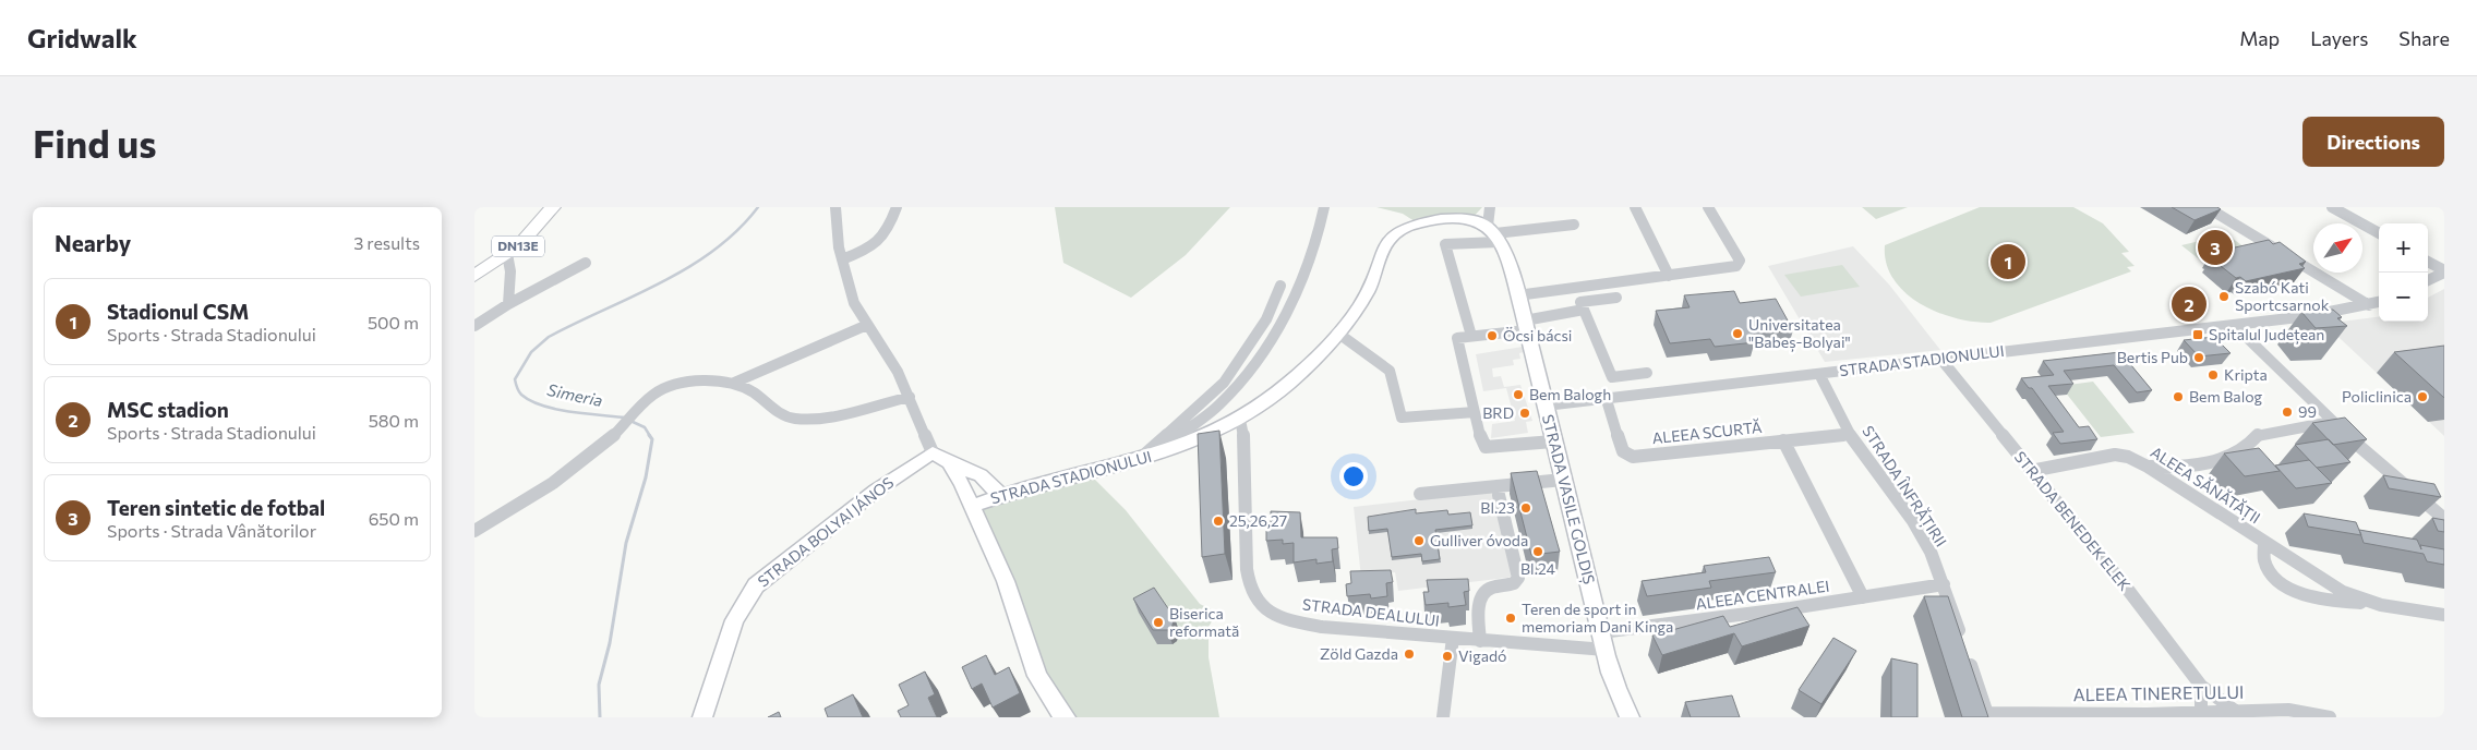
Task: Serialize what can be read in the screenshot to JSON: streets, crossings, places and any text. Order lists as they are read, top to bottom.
{
  "streets": {
    "main road": ["DN13E"],
    "street": [
      "STRADA STADIONULUI",
      "ALEEA SCURTĂ",
      "ALEEA SĂNĂTĂȚII",
      "STRADA ÎNFRĂȚIRII",
      "STRADA VASILE GOLDIȘ",
      "STRADA BENEDEK ELEK",
      "STRADA BOLYAI JÁNOS",
      "ALEEA CENTRALEI",
      "STRADA DEALULUI",
      "ALEEA TINERETULUI"
    ]
  },
  "crossings": [
    ["STRADA STADIONULUI", "ALEEA SCURTĂ"],
    ["STRADA STADIONULUI", "STRADA ÎNFRĂȚIRII"],
    ["STRADA STADIONULUI", "STRADA VASILE GOLDIȘ"],
    ["STRADA STADIONULUI", "STRADA BENEDEK ELEK"],
    ["STRADA STADIONULUI", "STRADA DEALULUI"],
    ["ALEEA SCURTĂ", "STRADA ÎNFRĂȚIRII"],
    ["ALEEA SCURTĂ", "ALEEA CENTRALEI"],
    ["ALEEA SĂNĂTĂȚII", "STRADA BENEDEK ELEK"],
    ["STRADA ÎNFRĂȚIRII", "ALEEA CENTRALEI"],
    ["STRADA ÎNFRĂȚIRII", "ALEEA TINERETULUI"],
    ["STRADA VASILE GOLDIȘ", "ALEEA CENTRALEI"],
    ["STRADA VASILE GOLDIȘ", "STRADA DEALULUI"],
    ["STRADA BENEDEK ELEK", "ALEEA TINERETULUI"]
  ],
  "water": ["Simeria"],
  "places": {
    "other": [
      "Szabó Kati Sportcsarnok",
      "Universitatea \"Babeș-Bolyai\"",
      "Öcsi bácsi",
      "Bertis Pub",
      "Kripta",
      "Bem Balogh",
      "Bem Balog",
      "Policlinica",
      "99",
      "BRD",
      "Bl.23",
      "25,26,27",
      "Gulliver óvoda",
      "Bl.24",
      "Teren de sport in memoriam Dani Kinga",
      "Biserica reformată",
      "Zöld Gazda",
      "Vigadó"
    ],
    "transit": ["Spitalul Județean"]
  },
  "north": "top right",
  "page": {
    "header": "Gridwalk",
    "nav": ["Map", "Layers", "Share"],
    "buttons": "Directions",
    "title": "Find us",
    "heading": ["Nearby", "3 results"],
    "map_buttons": ["+", "−"],
    "pins": ["3", "1", "2"],
    "list": [
      {
        "mark": "1",
        "name": "Stadionul CSM",
        "note": "Sports · Strada Stadionului",
        "value": "500 m"
      },
      {
        "mark": "2",
        "name": "MSC stadion",
        "note": "Sports · Strada Stadionului",
        "value": "580 m"
      },
      {
        "mark": "3",
        "name": "Teren sintetic de fotbal",
        "note": "Sports · Strada Vânătorilor",
        "value": "650 m"
      }
    ]
  }
}
